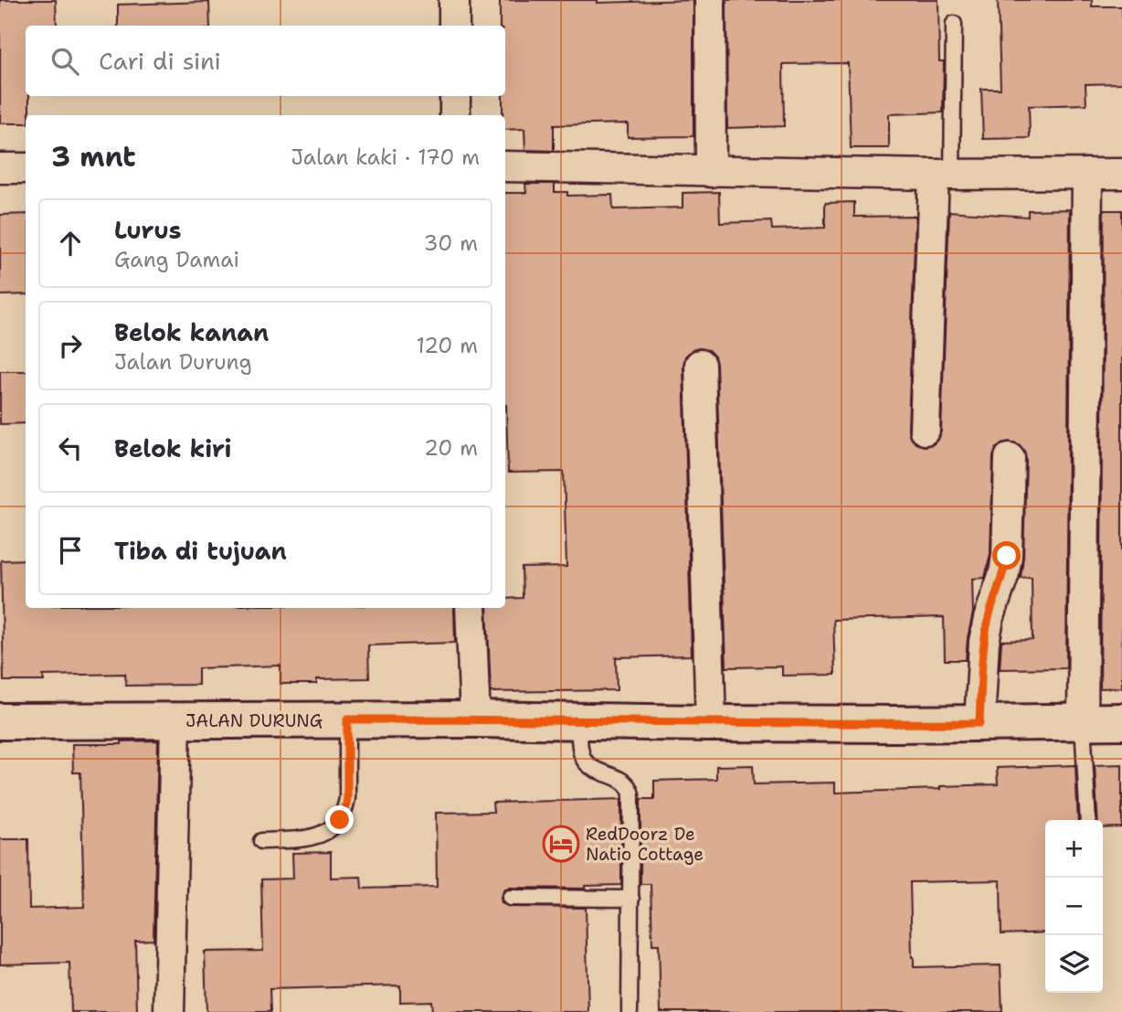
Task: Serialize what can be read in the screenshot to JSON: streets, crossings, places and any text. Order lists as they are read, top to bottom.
{
  "streets": {
    "street": ["JALAN DURUNG"]
  },
  "places": {
    "hotel": ["RedDoorz De Natio Cottage"]
  },
  "page": {
    "search": "Cari di sini",
    "heading": ["3 mnt", "Jalan kaki · 170 m"],
    "list": [
      ["Lurus", "Gang Damai", "30 m"],
      ["Belok kanan", "Jalan Durung", "120 m"],
      ["Belok kiri", "20 m"],
      "Tiba di tujuan"
    ],
    "map_buttons": ["+", "−"]
  }
}
